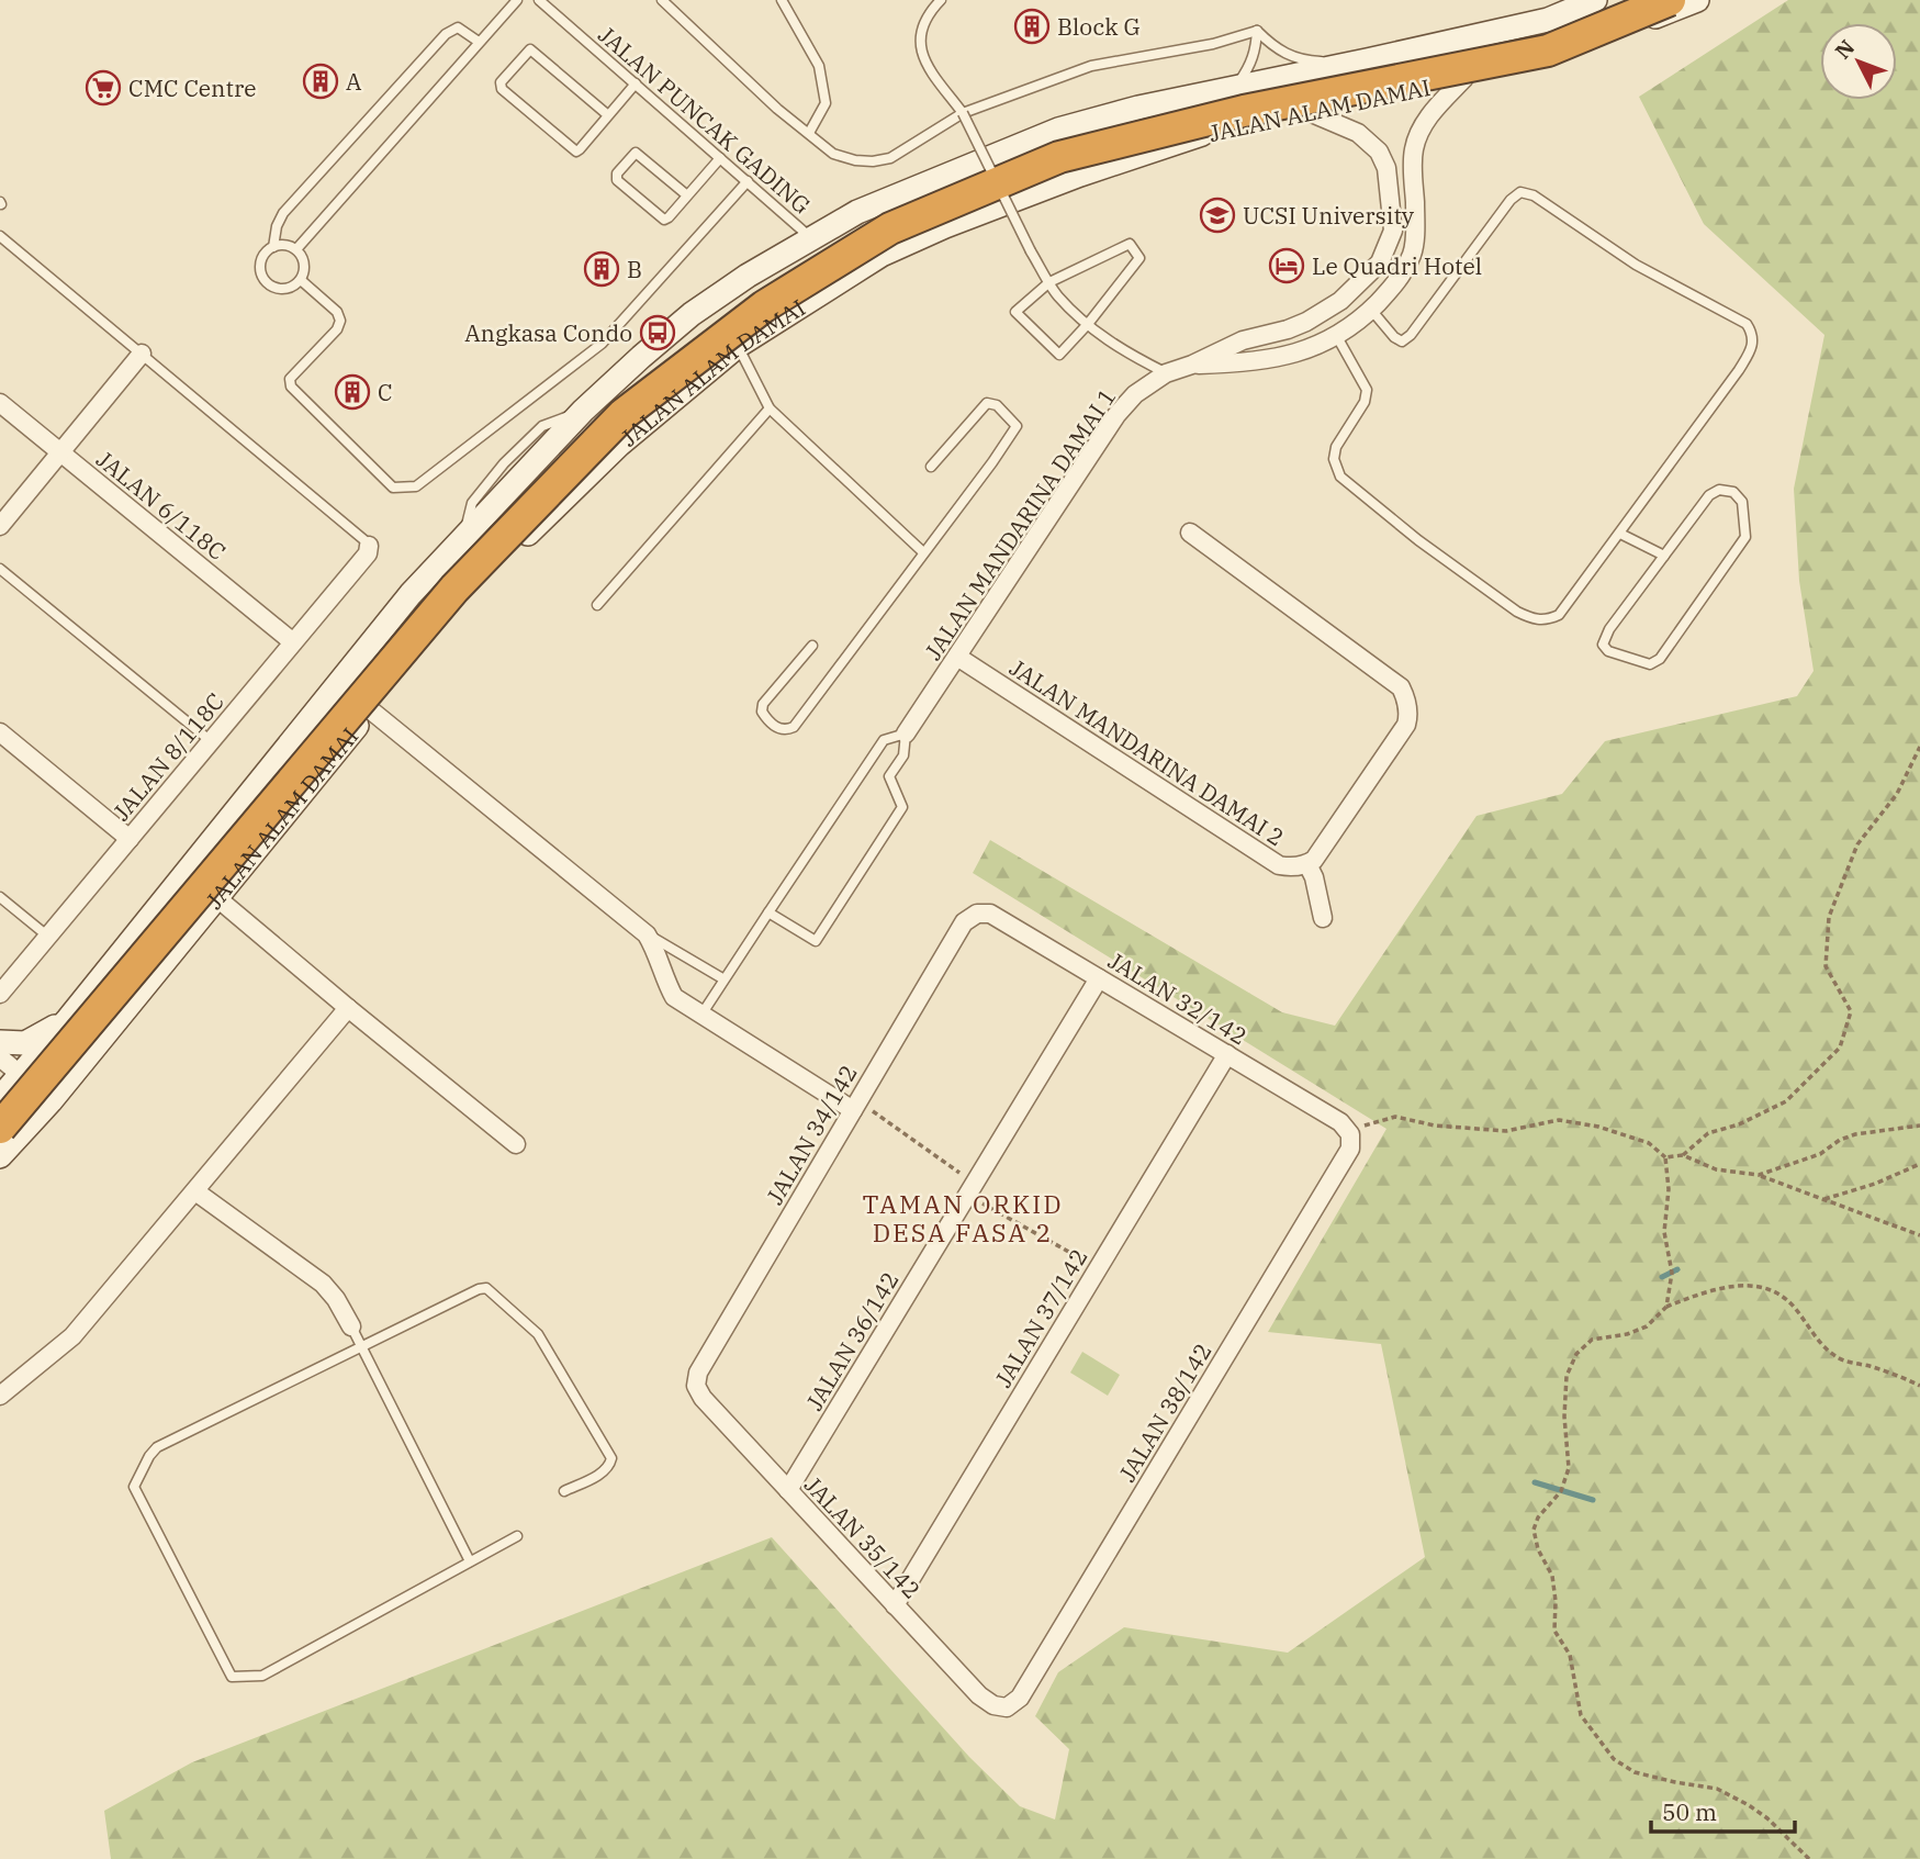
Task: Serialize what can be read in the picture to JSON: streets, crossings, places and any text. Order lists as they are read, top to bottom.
{
  "streets": {
    "main road": ["JALAN ALAM DAMAI"],
    "street": [
      "JALAN 6/118C",
      "JALAN MANDARINA DAMAI 1",
      "JALAN MANDARINA DAMAI 2",
      "JALAN 8/118C",
      "JALAN 32/142",
      "JALAN 34/142",
      "JALAN 37/142",
      "JALAN 36/142",
      "JALAN 38/142",
      "JALAN 35/142"
    ],
    "lane": ["JALAN PUNCAK GADING"]
  },
  "crossings": [
    ["JALAN ALAM DAMAI", "JALAN PUNCAK GADING"],
    ["JALAN ALAM DAMAI", "JALAN MANDARINA DAMAI 1"],
    ["JALAN 6/118C", "JALAN 8/118C"],
    ["JALAN MANDARINA DAMAI 1", "JALAN MANDARINA DAMAI 2"],
    ["JALAN 32/142", "JALAN 34/142"],
    ["JALAN 32/142", "JALAN 37/142"],
    ["JALAN 32/142", "JALAN 36/142"],
    ["JALAN 32/142", "JALAN 38/142"],
    ["JALAN 34/142", "JALAN 35/142"],
    ["JALAN 37/142", "JALAN 35/142"],
    ["JALAN 36/142", "JALAN 35/142"],
    ["JALAN 38/142", "JALAN 35/142"]
  ],
  "districts": ["TAMAN ORKID DESA FASA 2"],
  "places": {
    "building": [
      "Block G",
      "A",
      "B",
      "C"
    ],
    "supermarket": ["CMC Centre"],
    "school or university": ["UCSI University"],
    "hotel": ["Le Quadri Hotel"],
    "bus stop": ["Angkasa Condo"]
  },
  "scale_bar": "50 m",
  "north": "top left"
}
